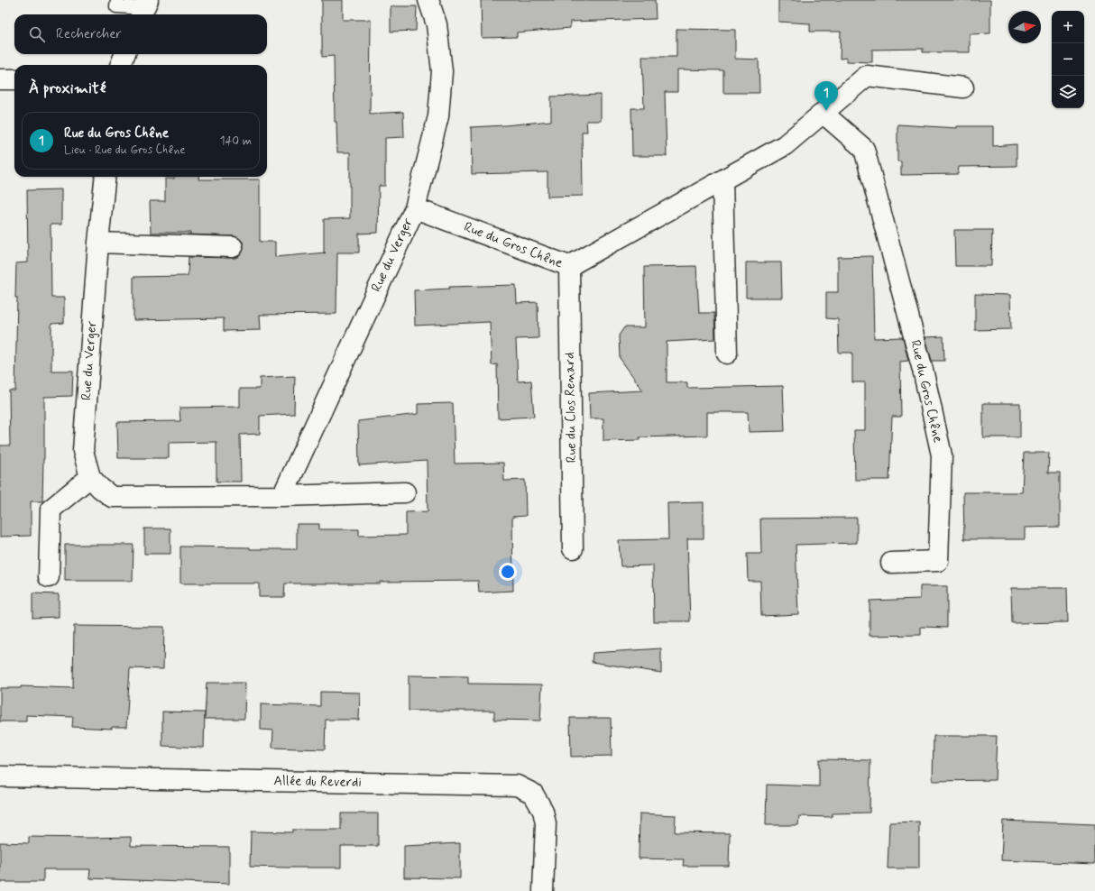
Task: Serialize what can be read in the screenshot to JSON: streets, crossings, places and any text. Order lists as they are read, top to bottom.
{
  "streets": {
    "street": [
      "Rue du Gros Chêne",
      "Rue du Verger",
      "Rue du Clos Renard",
      "Allée du Reverdi"
    ]
  },
  "crossings": [
    ["Rue du Gros Chêne", "Rue du Verger"],
    ["Rue du Gros Chêne", "Rue du Clos Renard"]
  ],
  "north": "right",
  "page": {
    "map_buttons": ["+", "−"],
    "search": "Rechercher",
    "heading": "À proximité",
    "pins": "1",
    "list": [
      {
        "mark": "1",
        "name": "Rue du Gros Chêne",
        "note": "Lieu · Rue du Gros Chêne",
        "value": "140 m"
      }
    ]
  }
}
